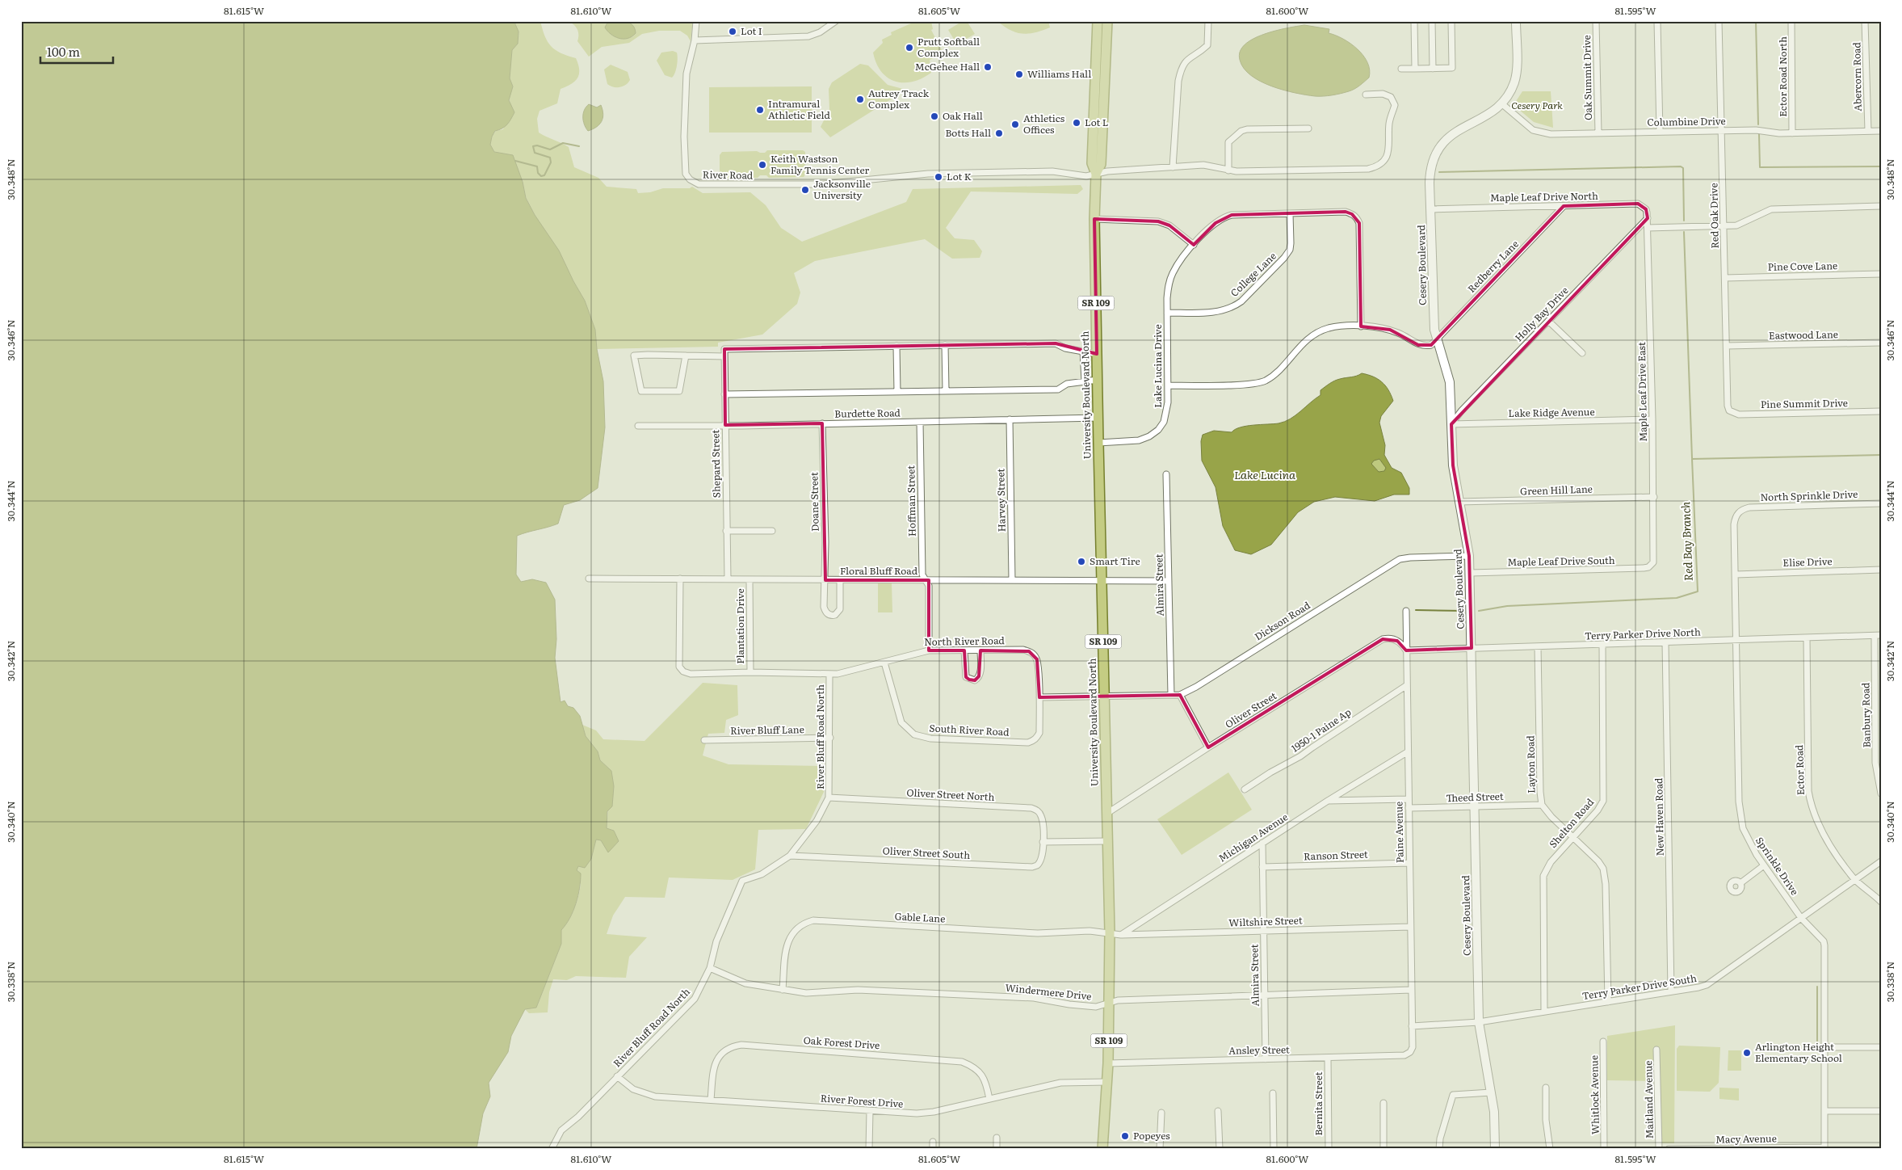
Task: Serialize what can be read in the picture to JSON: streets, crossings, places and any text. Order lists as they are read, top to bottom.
{
  "streets": {
    "main road": ["Cesery Boulevard", "SR 109", "University Boulevard North"],
    "street": [
      "Ector Road North",
      "Abercorn Road",
      "Oak Summit Drive",
      "Columbine Drive",
      "River Road",
      "Maple Leaf Drive North",
      "Red Oak Drive",
      "Redberry Lane",
      "Pine Cove Lane",
      "College Lane",
      "Holly Bay Drive",
      "Eastwood Lane",
      "Lake Lucina Drive",
      "Maple Leaf Drive East",
      "Pine Summit Drive",
      "Lake Ridge Avenue",
      "Burdette Road",
      "Shepard Street",
      "Green Hill Lane",
      "North Sprinkle Drive",
      "Harvey Street",
      "Hoffman Street",
      "Doane Street",
      "Maple Leaf Drive South",
      "Elise Drive",
      "Floral Bluff Road",
      "Almira Street",
      "Dickson Road",
      "Plantation Drive",
      "Terry Parker Drive North",
      "North River Road",
      "Oliver Street",
      "Banbury Road",
      "River Bluff Lane",
      "South River Road",
      "1950-1 Paine Ap",
      "River Bluff Road North",
      "Layton Road",
      "Ector Road",
      "Oliver Street North",
      "Theed Street",
      "New Haven Road",
      "Shelton Road",
      "Paine Avenue",
      "Michigan Avenue",
      "Oliver Street South",
      "Ranson Street",
      "Sprinkle Drive",
      "Gable Lane",
      "Wiltshire Street",
      "Terry Parker Drive South",
      "Windermere Drive",
      "Oak Forest Drive",
      "Ansley Street",
      "Whitlock Avenue",
      "Maitland Avenue",
      "River Forest Drive",
      "Bernita Street",
      "Macy Avenue"
    ]
  },
  "crossings": [
    ["Ector Road North", "Columbine Drive"],
    ["Abercorn Road", "Columbine Drive"],
    ["Oak Summit Drive", "Columbine Drive"],
    ["Columbine Drive", "Red Oak Drive"],
    ["Columbine Drive", "Cesery Boulevard"],
    ["River Road", "University Boulevard North"],
    ["Maple Leaf Drive North", "Cesery Boulevard"],
    ["Maple Leaf Drive North", "Redberry Lane"],
    ["Maple Leaf Drive North", "Holly Bay Drive"],
    ["Maple Leaf Drive North", "Maple Leaf Drive East"],
    ["Red Oak Drive", "Pine Cove Lane"],
    ["Red Oak Drive", "Eastwood Lane"],
    ["Red Oak Drive", "Pine Summit Drive"],
    ["Cesery Boulevard", "Redberry Lane"],
    ["Cesery Boulevard", "Holly Bay Drive"],
    ["Cesery Boulevard", "Lake Ridge Avenue"],
    ["Cesery Boulevard", "Green Hill Lane"],
    ["Cesery Boulevard", "Maple Leaf Drive South"],
    ["Cesery Boulevard", "Dickson Road"],
    ["Cesery Boulevard", "Terry Parker Drive North"],
    ["Cesery Boulevard", "Theed Street"],
    ["Cesery Boulevard", "Terry Parker Drive South"],
    ["College Lane", "Lake Lucina Drive"],
    ["Holly Bay Drive", "Maple Leaf Drive East"],
    ["Holly Bay Drive", "Lake Ridge Avenue"],
    ["Lake Lucina Drive", "University Boulevard North"],
    ["Maple Leaf Drive East", "Lake Ridge Avenue"],
    ["Maple Leaf Drive East", "Green Hill Lane"],
    ["Maple Leaf Drive East", "Maple Leaf Drive South"],
    ["University Boulevard North", "Burdette Road"],
    ["University Boulevard North", "Floral Bluff Road"],
    ["University Boulevard North", "Dickson Road"],
    ["University Boulevard North", "Oliver Street"],
    ["University Boulevard North", "Gable Lane"],
    ["University Boulevard North", "Windermere Drive"],
    ["University Boulevard North", "Ansley Street"],
    ["University Boulevard North", "River Forest Drive"],
    ["Burdette Road", "Shepard Street"],
    ["Burdette Road", "Harvey Street"],
    ["Burdette Road", "Hoffman Street"],
    ["Burdette Road", "Doane Street"],
    ["Shepard Street", "Floral Bluff Road"],
    ["North Sprinkle Drive", "Sprinkle Drive"],
    ["Harvey Street", "Floral Bluff Road"],
    ["Hoffman Street", "Floral Bluff Road"],
    ["Hoffman Street", "North River Road"],
    ["Doane Street", "Floral Bluff Road"],
    ["Elise Drive", "Sprinkle Drive"],
    ["Floral Bluff Road", "Almira Street"],
    ["Floral Bluff Road", "Plantation Drive"],
    ["Floral Bluff Road", "River Bluff Road North"],
    ["Almira Street", "Dickson Road"],
    ["Almira Street", "Michigan Avenue"],
    ["Almira Street", "Ranson Street"],
    ["Almira Street", "Wiltshire Street"],
    ["Almira Street", "Windermere Drive"],
    ["Almira Street", "Ansley Street"],
    ["Dickson Road", "North River Road"],
    ["Dickson Road", "South River Road"],
    ["Plantation Drive", "River Bluff Road North"],
    ["Terry Parker Drive North", "Oliver Street"],
    ["Terry Parker Drive North", "Banbury Road"],
    ["Terry Parker Drive North", "Layton Road"],
    ["Terry Parker Drive North", "Ector Road"],
    ["Terry Parker Drive North", "New Haven Road"],
    ["Terry Parker Drive North", "Shelton Road"],
    ["Terry Parker Drive North", "Paine Avenue"],
    ["Terry Parker Drive North", "Sprinkle Drive"],
    ["North River Road", "South River Road"],
    ["North River Road", "River Bluff Road North"],
    ["Oliver Street", "Paine Avenue"],
    ["River Bluff Lane", "River Bluff Road North"],
    ["1950-1 Paine Ap", "Paine Avenue"],
    ["River Bluff Road North", "Oliver Street North"],
    ["River Bluff Road North", "Oliver Street South"],
    ["River Bluff Road North", "Windermere Drive"],
    ["River Bluff Road North", "River Forest Drive"],
    ["Layton Road", "Theed Street"],
    ["Layton Road", "Shelton Road"],
    ["Layton Road", "Terry Parker Drive South"],
    ["Ector Road", "Terry Parker Drive South"],
    ["Oliver Street North", "Oliver Street South"],
    ["Theed Street", "Paine Avenue"],
    ["New Haven Road", "Terry Parker Drive South"],
    ["Shelton Road", "Terry Parker Drive South"],
    ["Paine Avenue", "Michigan Avenue"],
    ["Paine Avenue", "Ranson Street"],
    ["Paine Avenue", "Wiltshire Street"],
    ["Paine Avenue", "Terry Parker Drive South"],
    ["Paine Avenue", "Windermere Drive"],
    ["Paine Avenue", "Ansley Street"],
    ["Michigan Avenue", "Wiltshire Street"],
    ["Sprinkle Drive", "Terry Parker Drive South"],
    ["Sprinkle Drive", "Macy Avenue"],
    ["Gable Lane", "Windermere Drive"],
    ["Oak Forest Drive", "River Forest Drive"],
    ["Ansley Street", "Bernita Street"]
  ],
  "water": ["Lake Lucina", "Red Bay Branch"],
  "parks": ["Cesery Park"],
  "places": [
    "Lot I",
    "Prutt Softball Complex",
    "McGehee Hall",
    "Williams Hall",
    "Autrey Track Complex",
    "Intramural Athletic Field",
    "Oak Hall",
    "Lot L",
    "Athletics Offices",
    "Botts Hall",
    "Keith Wastson Family Tennis Center",
    "Lot K",
    "Jacksonville University",
    "Smart Tire",
    "Arlington Height Elementary School",
    "Popeyes"
  ],
  "scale_bar": "100 m",
  "coordinates": [
    "81.615°W",
    "81.610°W",
    "81.605°W",
    "81.600°W",
    "81.595°W",
    "30.348°N",
    "30.346°N",
    "30.344°N",
    "30.342°N",
    "30.340°N",
    "30.338°N"
  ]
}
